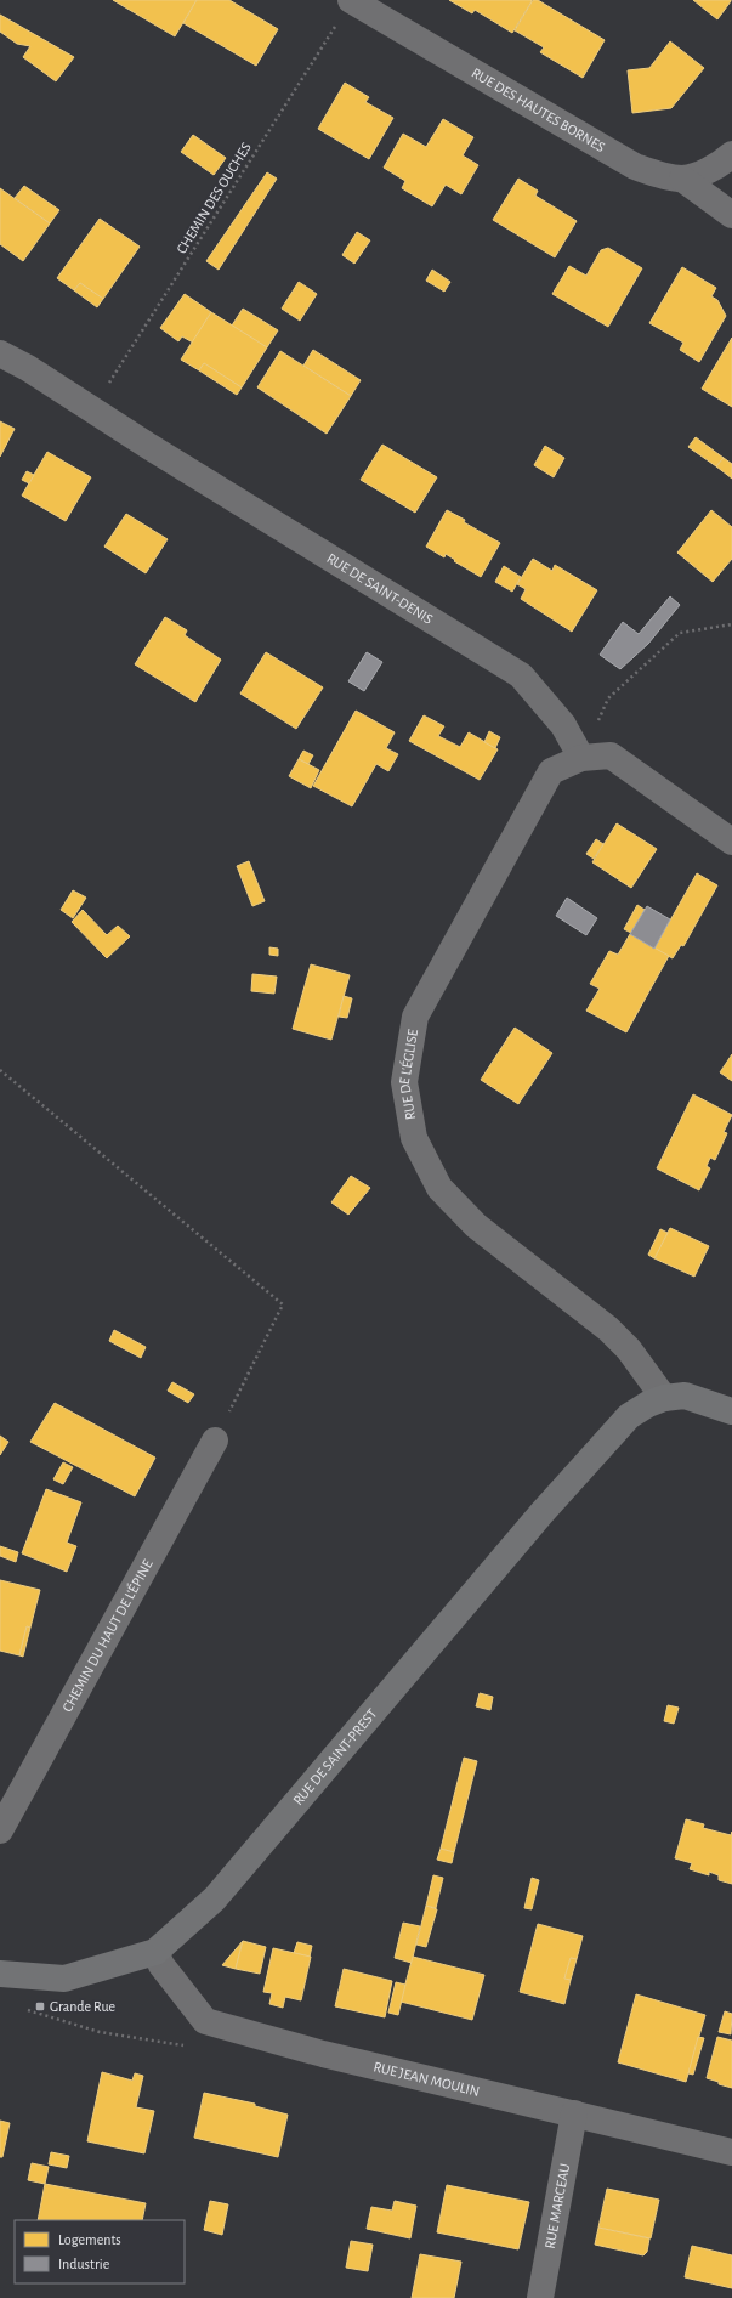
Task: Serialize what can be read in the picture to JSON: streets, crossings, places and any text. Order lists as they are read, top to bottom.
{
  "streets": {
    "main road": ["RUE DE SAINT-PREST"],
    "street": [
      "RUE DES HAUTES BORNES",
      "RUE DE SAINT-DENIS",
      "RUE DE L'ÉGLISE",
      "CHEMIN DU HAUT DE L'ÉPINE",
      "RUE JEAN MOULIN",
      "RUE MARCEAU"
    ],
    "path": ["CHEMIN DES OUCHES"]
  },
  "crossings": [
    ["RUE DES HAUTES BORNES", "CHEMIN DES OUCHES"],
    ["CHEMIN DES OUCHES", "RUE DE SAINT-DENIS"],
    ["RUE DE SAINT-DENIS", "RUE DE L'ÉGLISE"],
    ["RUE DE L'ÉGLISE", "RUE DE SAINT-PREST"],
    ["RUE DE SAINT-PREST", "RUE JEAN MOULIN"],
    ["RUE JEAN MOULIN", "RUE MARCEAU"]
  ],
  "places": {
    "transit": ["Grande Rue"]
  },
  "legend": ["Logements", "Industrie"]
}
